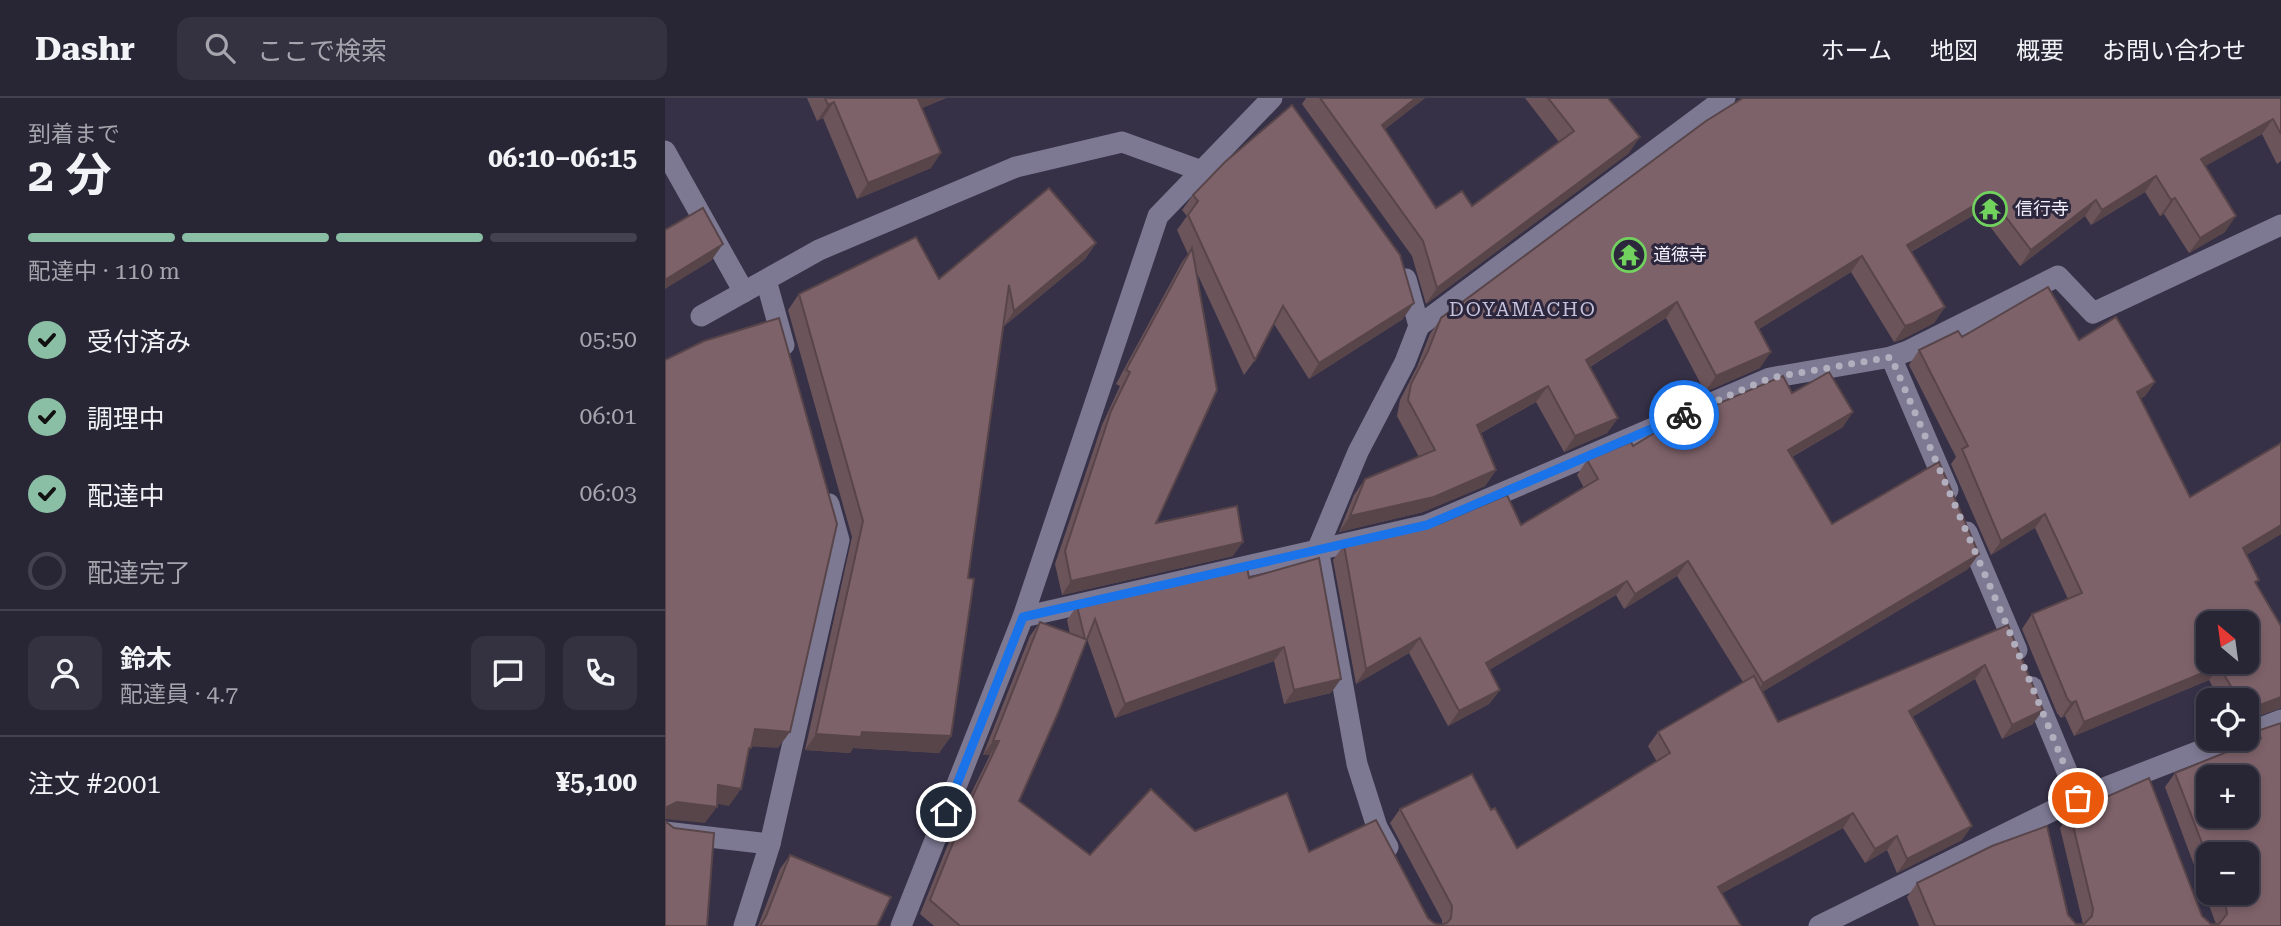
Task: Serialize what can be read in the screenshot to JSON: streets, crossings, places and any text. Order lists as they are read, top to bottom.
{
  "districts": ["DOYAMACHO"],
  "places": {
    "temple": ["信行寺", "道徳寺"]
  },
  "north": "top left",
  "page": {
    "header": "Dashr",
    "search": "ここで検索",
    "nav": [
      "ホーム",
      "地図",
      "概要",
      "お問い合わせ"
    ],
    "heading": ["2 分", "到着まで", "06:10–06:15"],
    "panel": [
      "鈴木",
      "配達員 · 4.7",
      "注文 #2001",
      "¥5,100"
    ],
    "bar": "配達中 · 110 m",
    "list": [
      ["受付済み", "05:50"],
      ["調理中", "06:01"],
      ["配達中", "06:03"],
      "配達完了"
    ],
    "map_buttons": ["+", "−"]
  }
}
